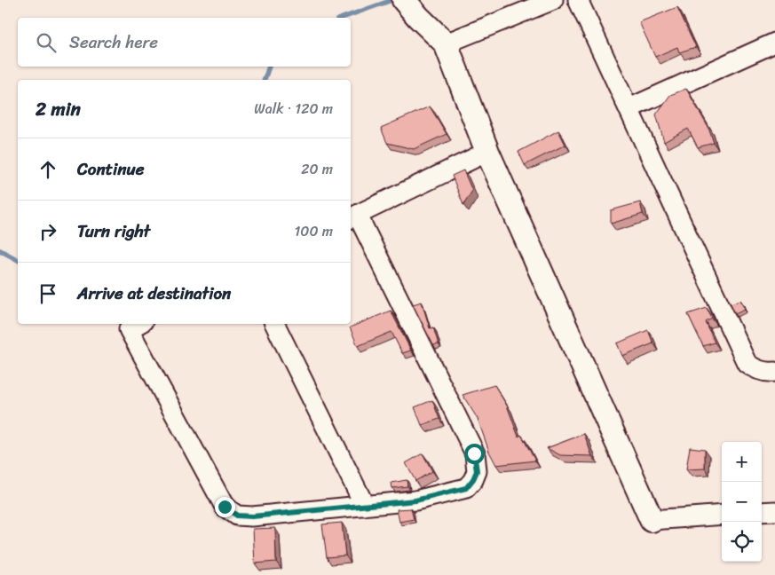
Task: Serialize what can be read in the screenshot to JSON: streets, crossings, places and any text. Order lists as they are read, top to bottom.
{
  "page": {
    "search": "Search here",
    "heading": ["2 min", "Walk · 120 m"],
    "list": [
      ["Continue", "20 m"],
      ["Turn right", "100 m"],
      "Arrive at destination"
    ],
    "map_buttons": ["+", "−"]
  }
}
